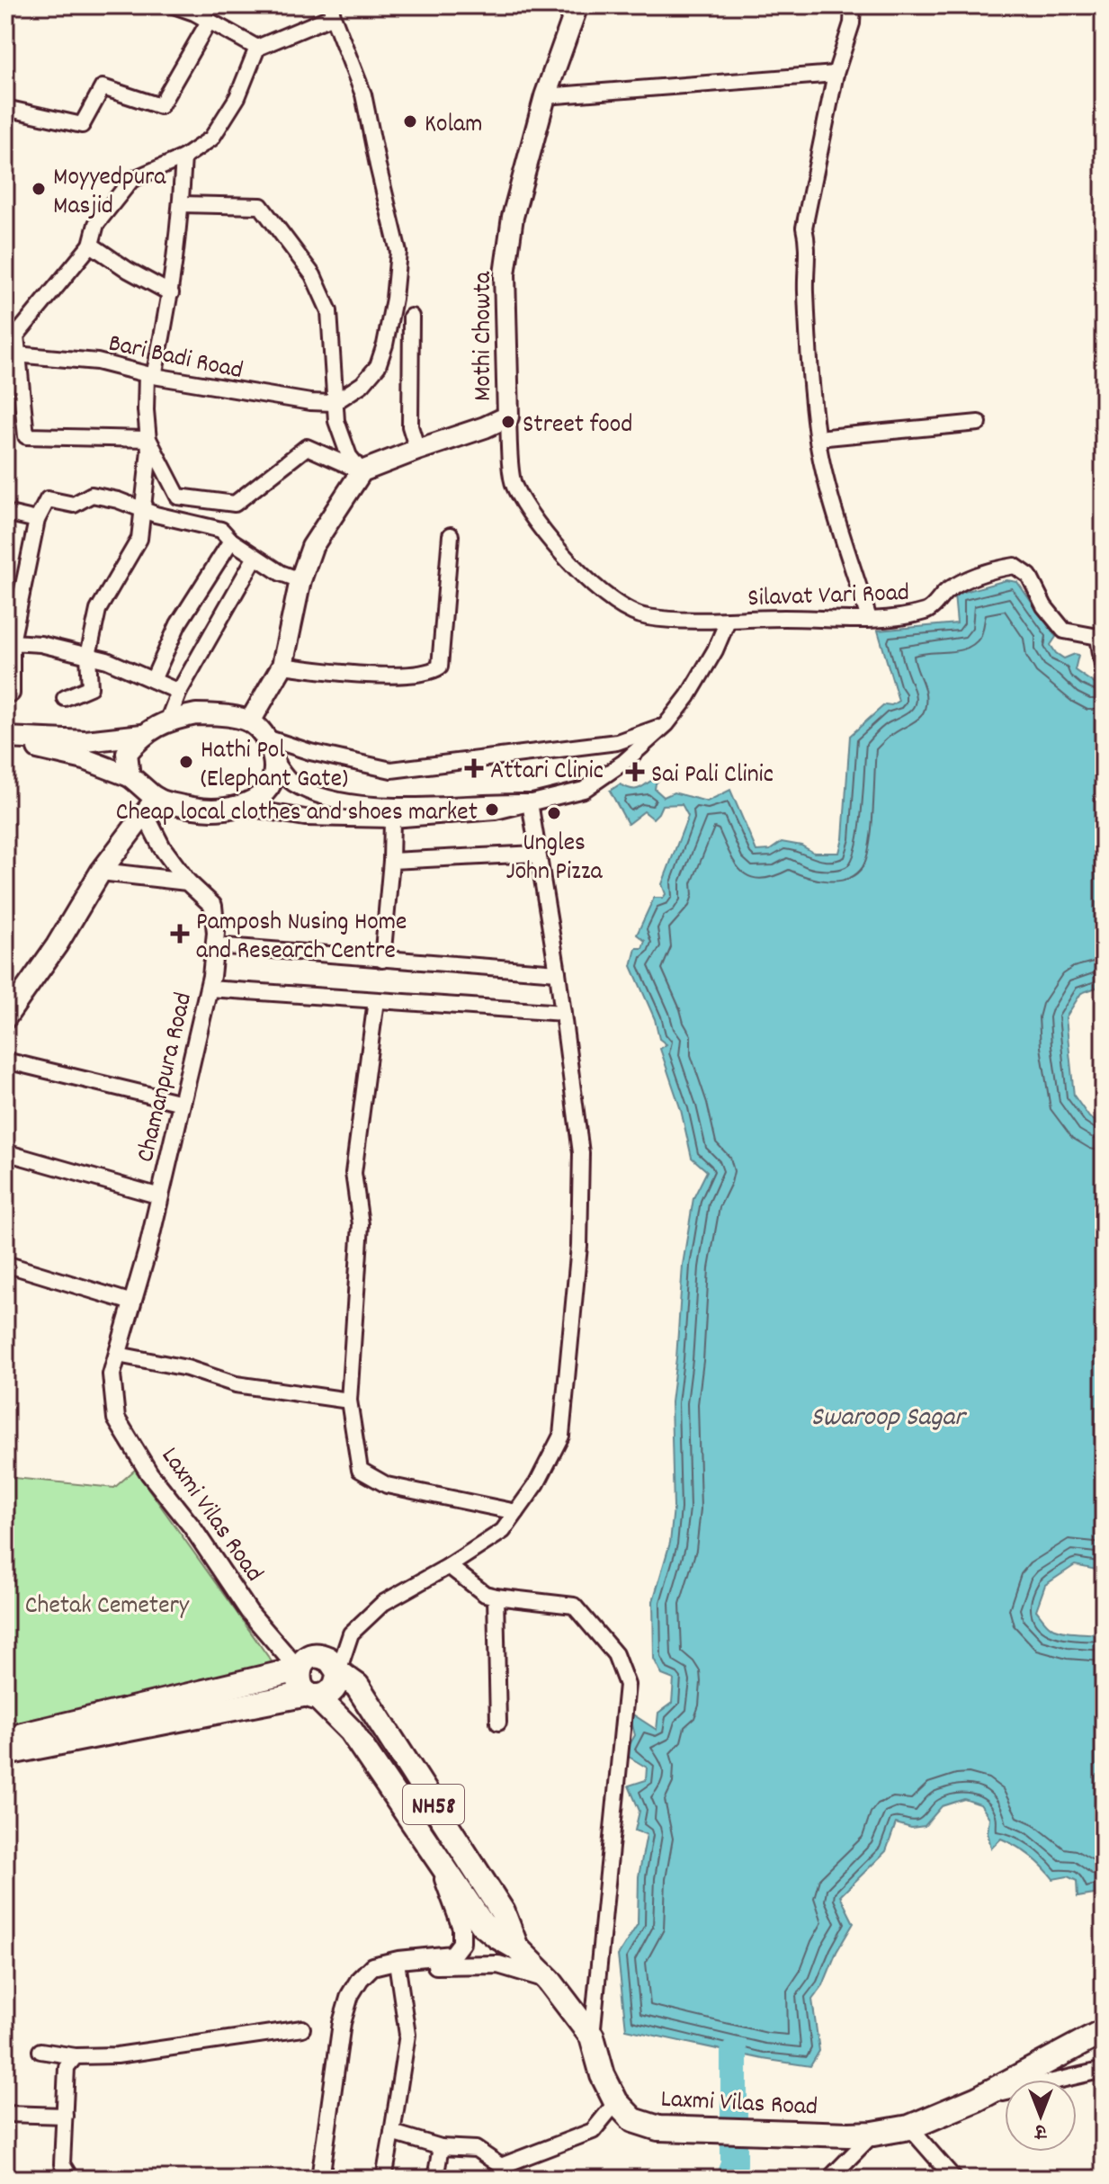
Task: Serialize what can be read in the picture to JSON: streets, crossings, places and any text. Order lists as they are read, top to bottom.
{
  "streets": {
    "highway": ["Laxmi Vilas Road", "NH58"],
    "main road": ["Mothi Chowta"],
    "street": ["Bari Badi Road", "Silavat Vari Road", "Chamanpura Road"]
  },
  "crossings": [
    ["Mothi Chowta", "Silavat Vari Road"],
    ["Chamanpura Road", "Laxmi Vilas Road"],
    ["Laxmi Vilas Road", "NH58"]
  ],
  "water": ["Swaroop Sagar"],
  "parks": ["Chetak Cemetery"],
  "places": {
    "other": [
      "Kolam",
      "Moyyedpura Masjid",
      "Street food",
      "Hathi Pol (Elephant Gate)",
      "Cheap local clothes and shoes market",
      "Ungles John Pizza"
    ],
    "health": ["Attari Clinic", "Sai Pali Clinic", "Pamposh Nusing Home and Research Centre"]
  },
  "north": "bottom"
}
